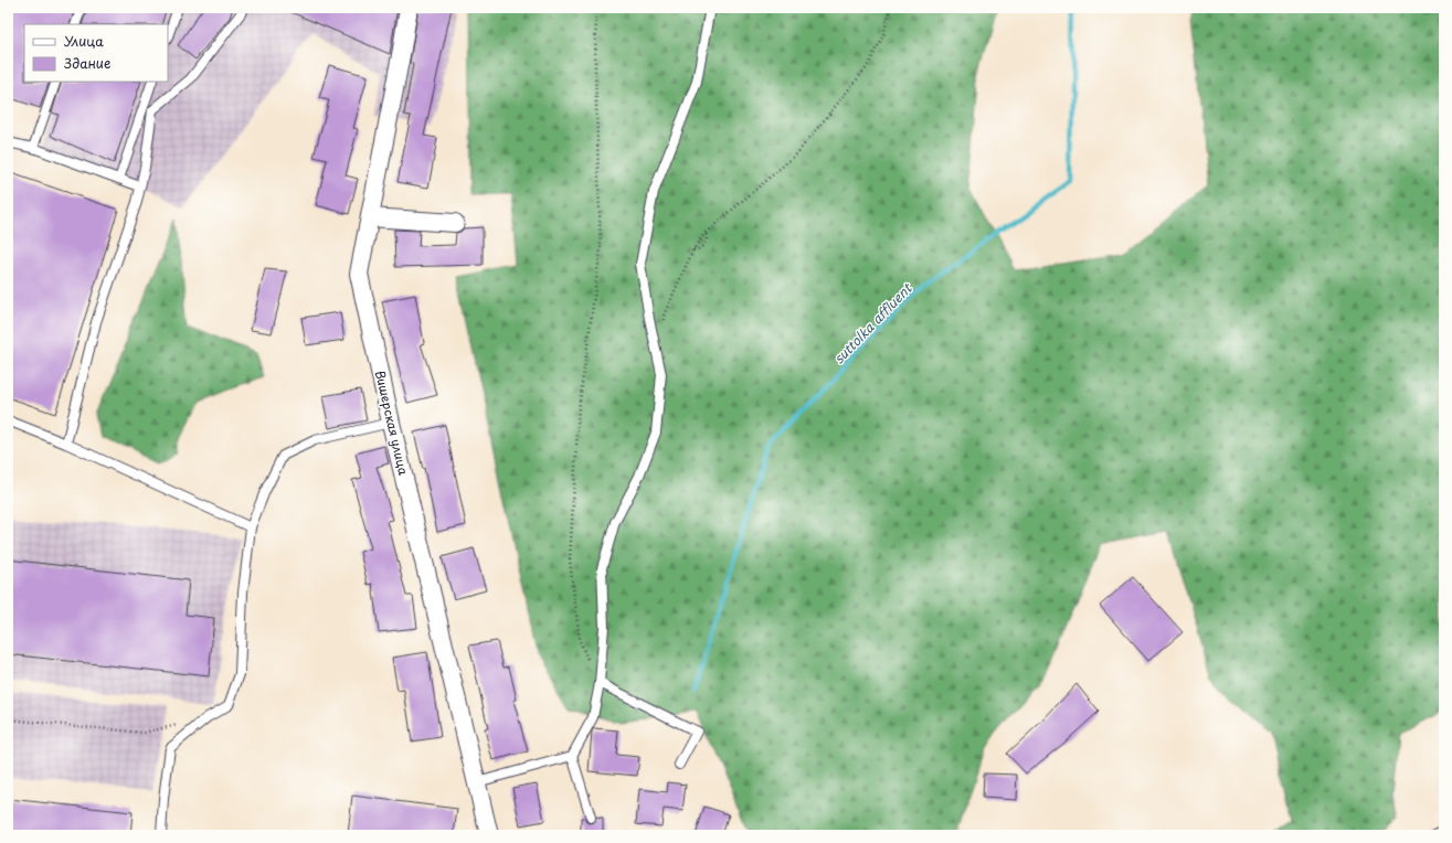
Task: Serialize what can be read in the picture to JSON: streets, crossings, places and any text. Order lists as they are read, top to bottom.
{
  "streets": {
    "street": ["Вишерская улица"]
  },
  "water": ["suttolka affluent"],
  "legend": ["Улица", "Здание"]
}
